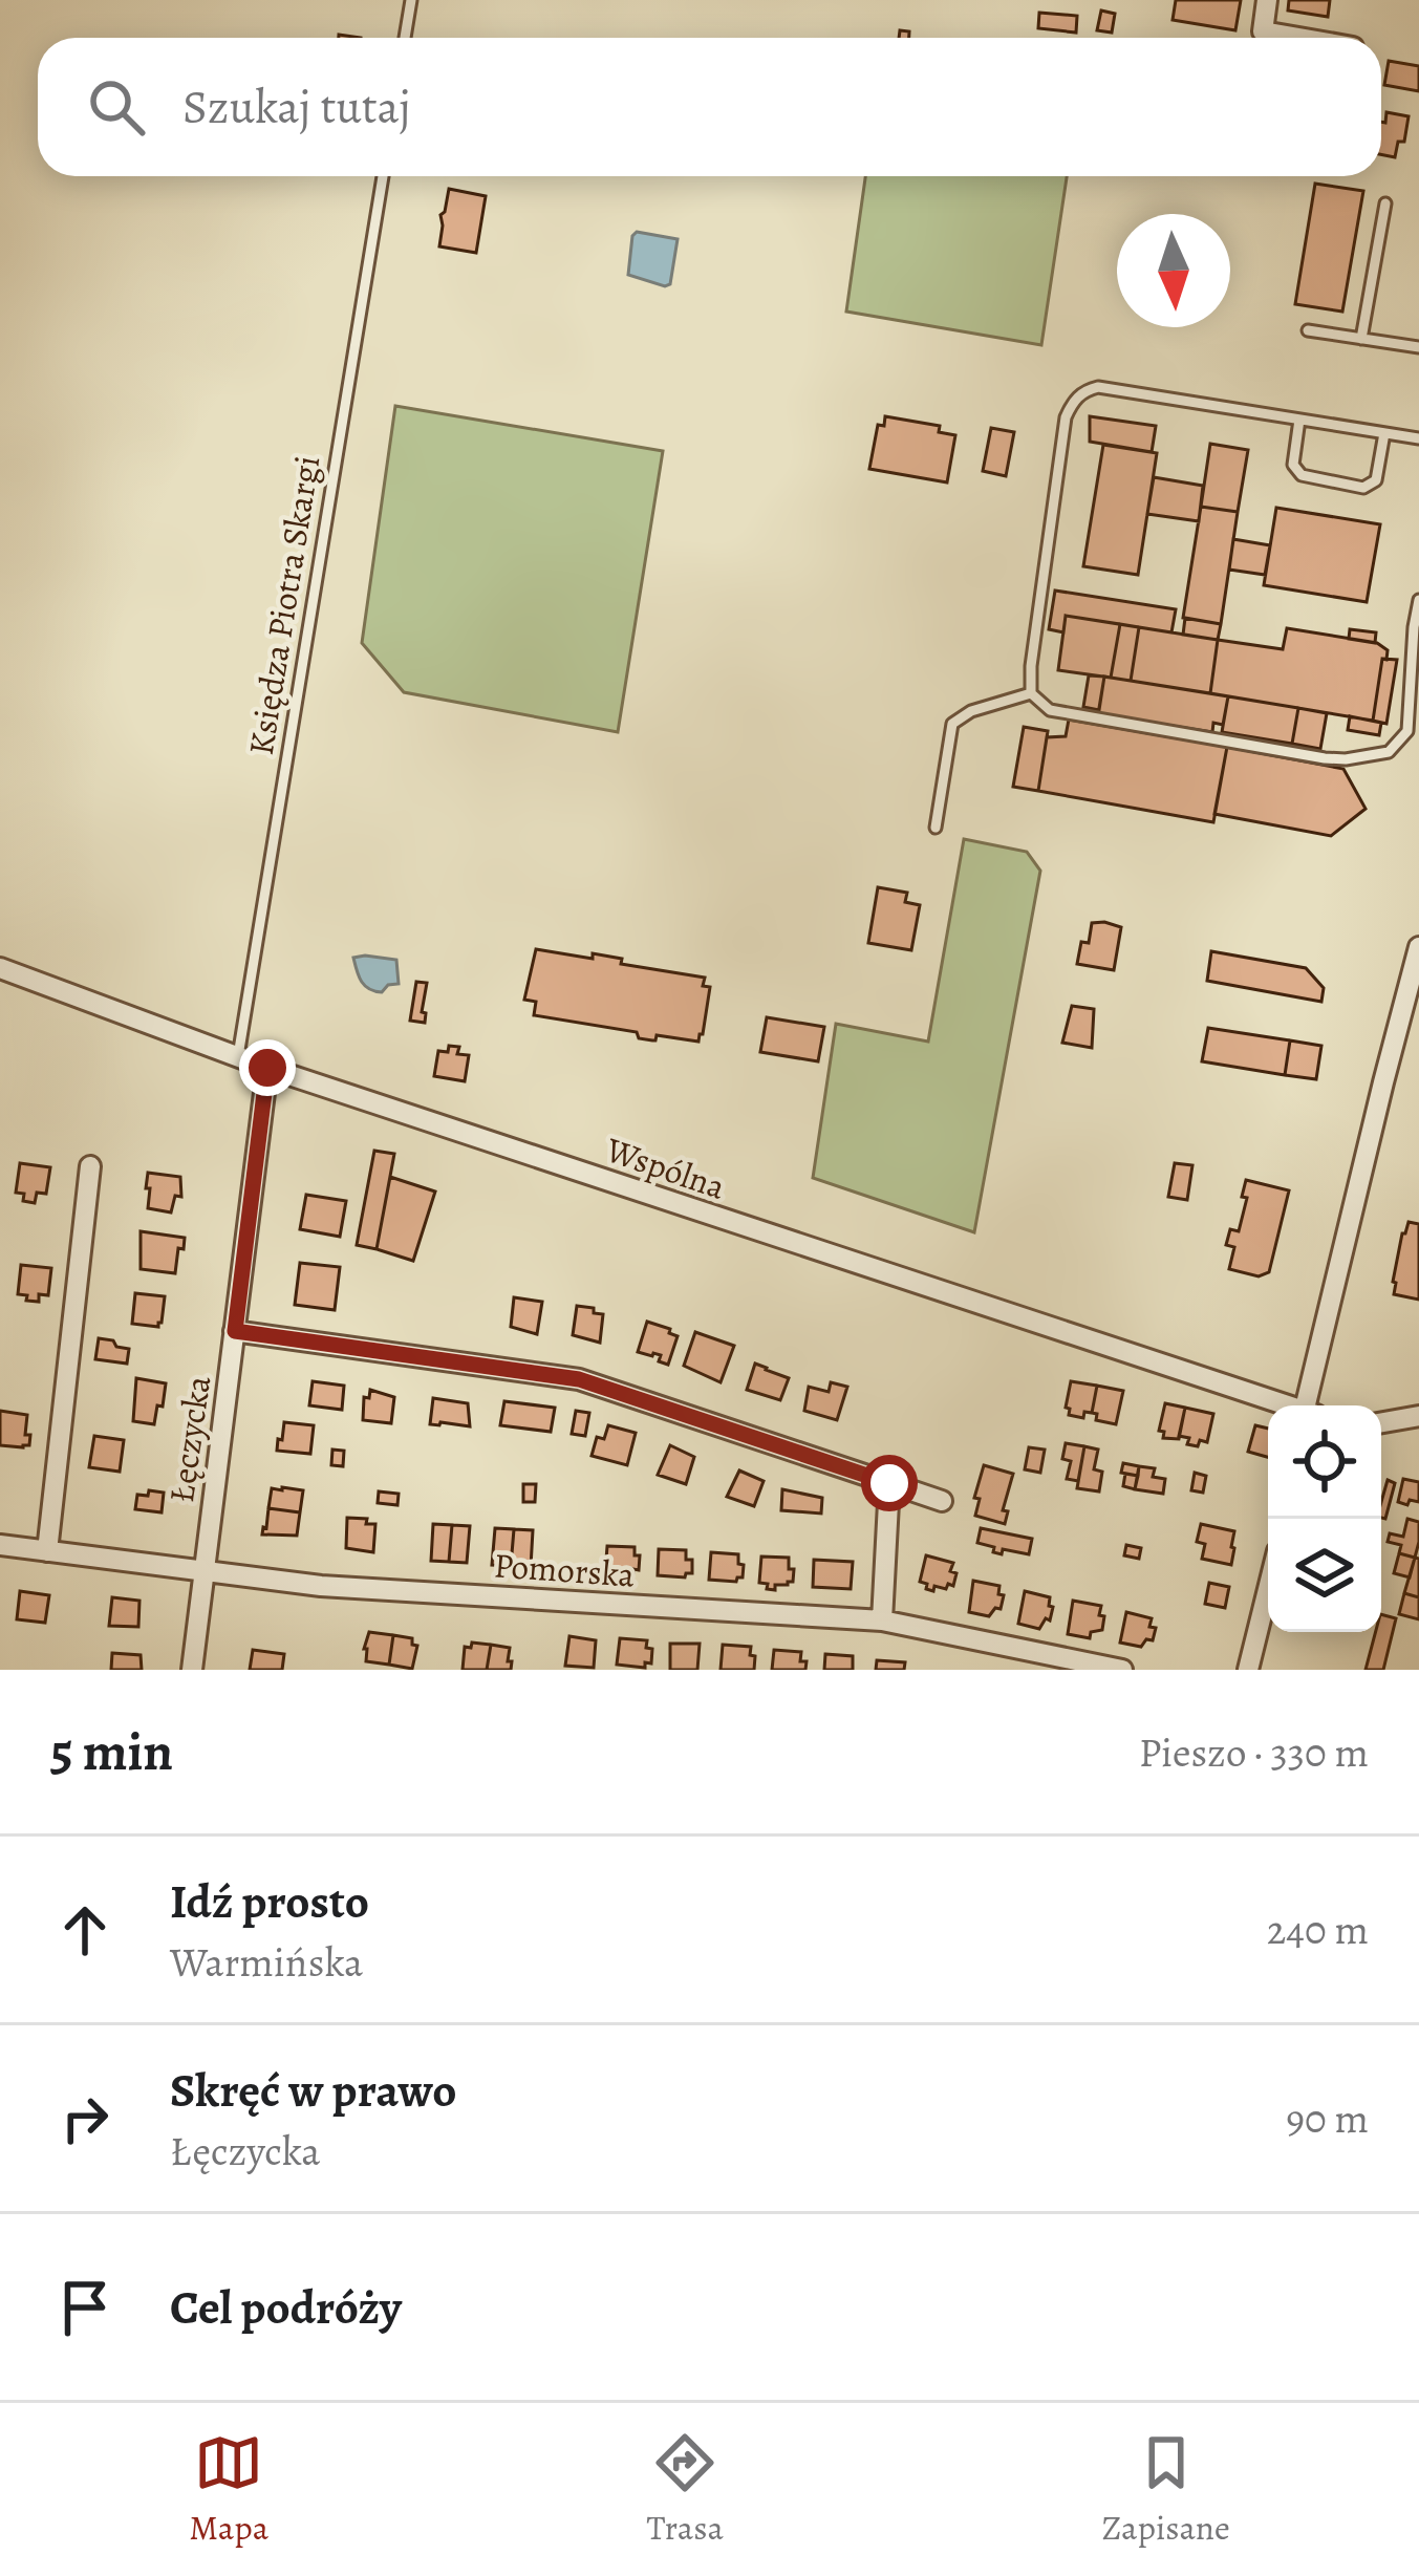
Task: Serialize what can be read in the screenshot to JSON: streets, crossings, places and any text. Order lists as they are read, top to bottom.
{
  "streets": {
    "street": ["Wspólna", "Łęczycka", "Pomorska"],
    "lane": ["Księdza Piotra Skargi"]
  },
  "crossings": [
    ["Księdza Piotra Skargi", "Wspólna"],
    ["Wspólna", "Łęczycka"],
    ["Łęczycka", "Pomorska"]
  ],
  "north": "bottom",
  "page": {
    "search": "Szukaj tutaj",
    "heading": ["5 min", "Pieszo · 330 m"],
    "list": [
      ["Idź prosto", "Warmińska", "240 m"],
      ["Skręć w prawo", "Łęczycka", "90 m"],
      "Cel podróży"
    ],
    "nav": ["Mapa", "Trasa", "Zapisane"]
  }
}
